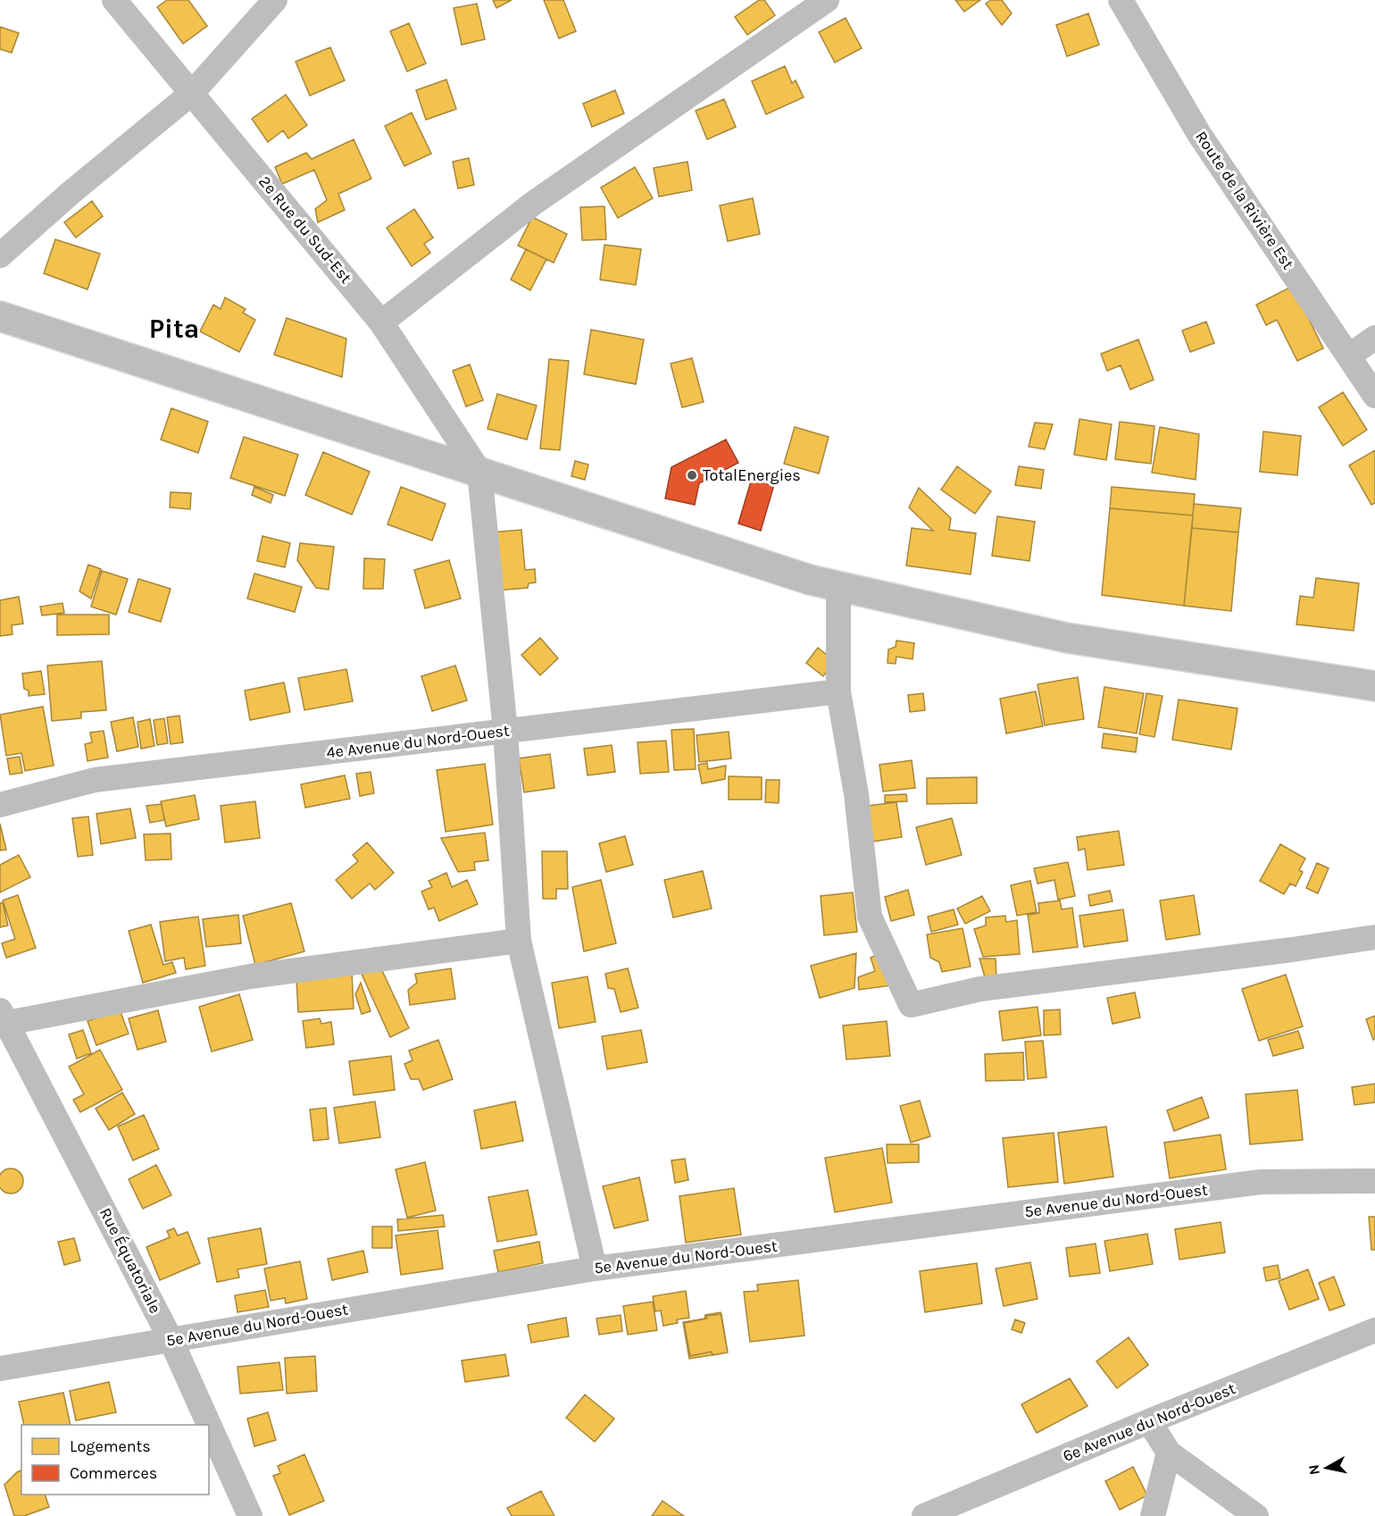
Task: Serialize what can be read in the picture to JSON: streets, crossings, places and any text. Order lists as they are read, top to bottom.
{
  "streets": {
    "street": [
      "Route de la Rivière Est",
      "2e Rue du Sud-Est",
      "4e Avenue du Nord-Ouest",
      "5e Avenue du Nord-Ouest",
      "Rue Équatoriale",
      "6e Avenue du Nord-Ouest"
    ]
  },
  "crossings": [
    ["5e Avenue du Nord-Ouest", "Rue Équatoriale"]
  ],
  "districts": ["Pita"],
  "places": ["TotalEnergies"],
  "legend": ["Logements", "Commerces"],
  "north": "left"
}
